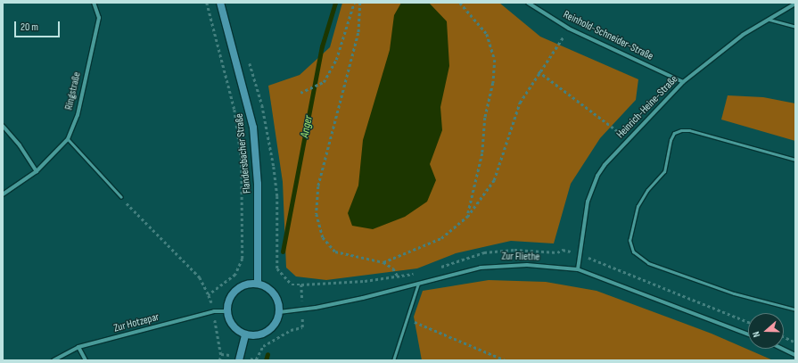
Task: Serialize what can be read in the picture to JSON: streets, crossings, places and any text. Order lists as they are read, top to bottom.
{
  "streets": {
    "street": [
      "Reinhold-Schneider-Straße",
      "Ringstraße",
      "Heinrich-Heine-Straße",
      "Flandersbacher Straße",
      "Zur Fliethe",
      "Zur Hotzepar"
    ]
  },
  "crossings": [
    ["Reinhold-Schneider-Straße", "Heinrich-Heine-Straße"],
    ["Heinrich-Heine-Straße", "Zur Fliethe"],
    ["Flandersbacher Straße", "Zur Fliethe"],
    ["Flandersbacher Straße", "Zur Hotzepar"],
    ["Zur Fliethe", "Zur Hotzepar"]
  ],
  "water": ["Anger"],
  "scale_bar": "20 m",
  "north": "left"
}
